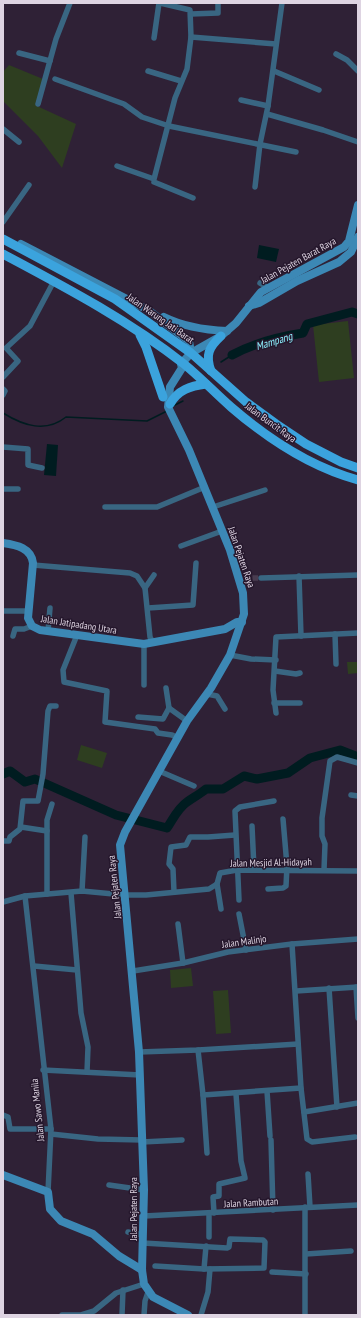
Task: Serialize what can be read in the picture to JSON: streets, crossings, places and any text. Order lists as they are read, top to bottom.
{
  "streets": {
    "main road": ["Jalan Warung Jati Barat", "Jalan Buncit Raya"],
    "street": [
      "Jalan Pejaten Barat Raya",
      "Jalan Pejaten Raya",
      "Jalan Jatipadang Utara",
      "Jalan Mesjid Al-Hidayah",
      "Jalan Malinjo",
      "Jalan Sawo Manila",
      "Jalan Rambutan"
    ]
  },
  "crossings": [
    ["Jalan Pejaten Barat Raya", "Jalan Warung Jati Barat"],
    ["Jalan Pejaten Barat Raya", "Jalan Buncit Raya"],
    ["Jalan Pejaten Barat Raya", "Jalan Pejaten Raya"],
    ["Jalan Warung Jati Barat", "Jalan Buncit Raya"],
    ["Jalan Buncit Raya", "Jalan Pejaten Raya"],
    ["Jalan Pejaten Raya", "Jalan Jatipadang Utara"],
    ["Jalan Pejaten Raya", "Jalan Malinjo"],
    ["Jalan Pejaten Raya", "Jalan Sawo Manila"],
    ["Jalan Pejaten Raya", "Jalan Rambutan"]
  ],
  "water": ["Mampang"]
}
